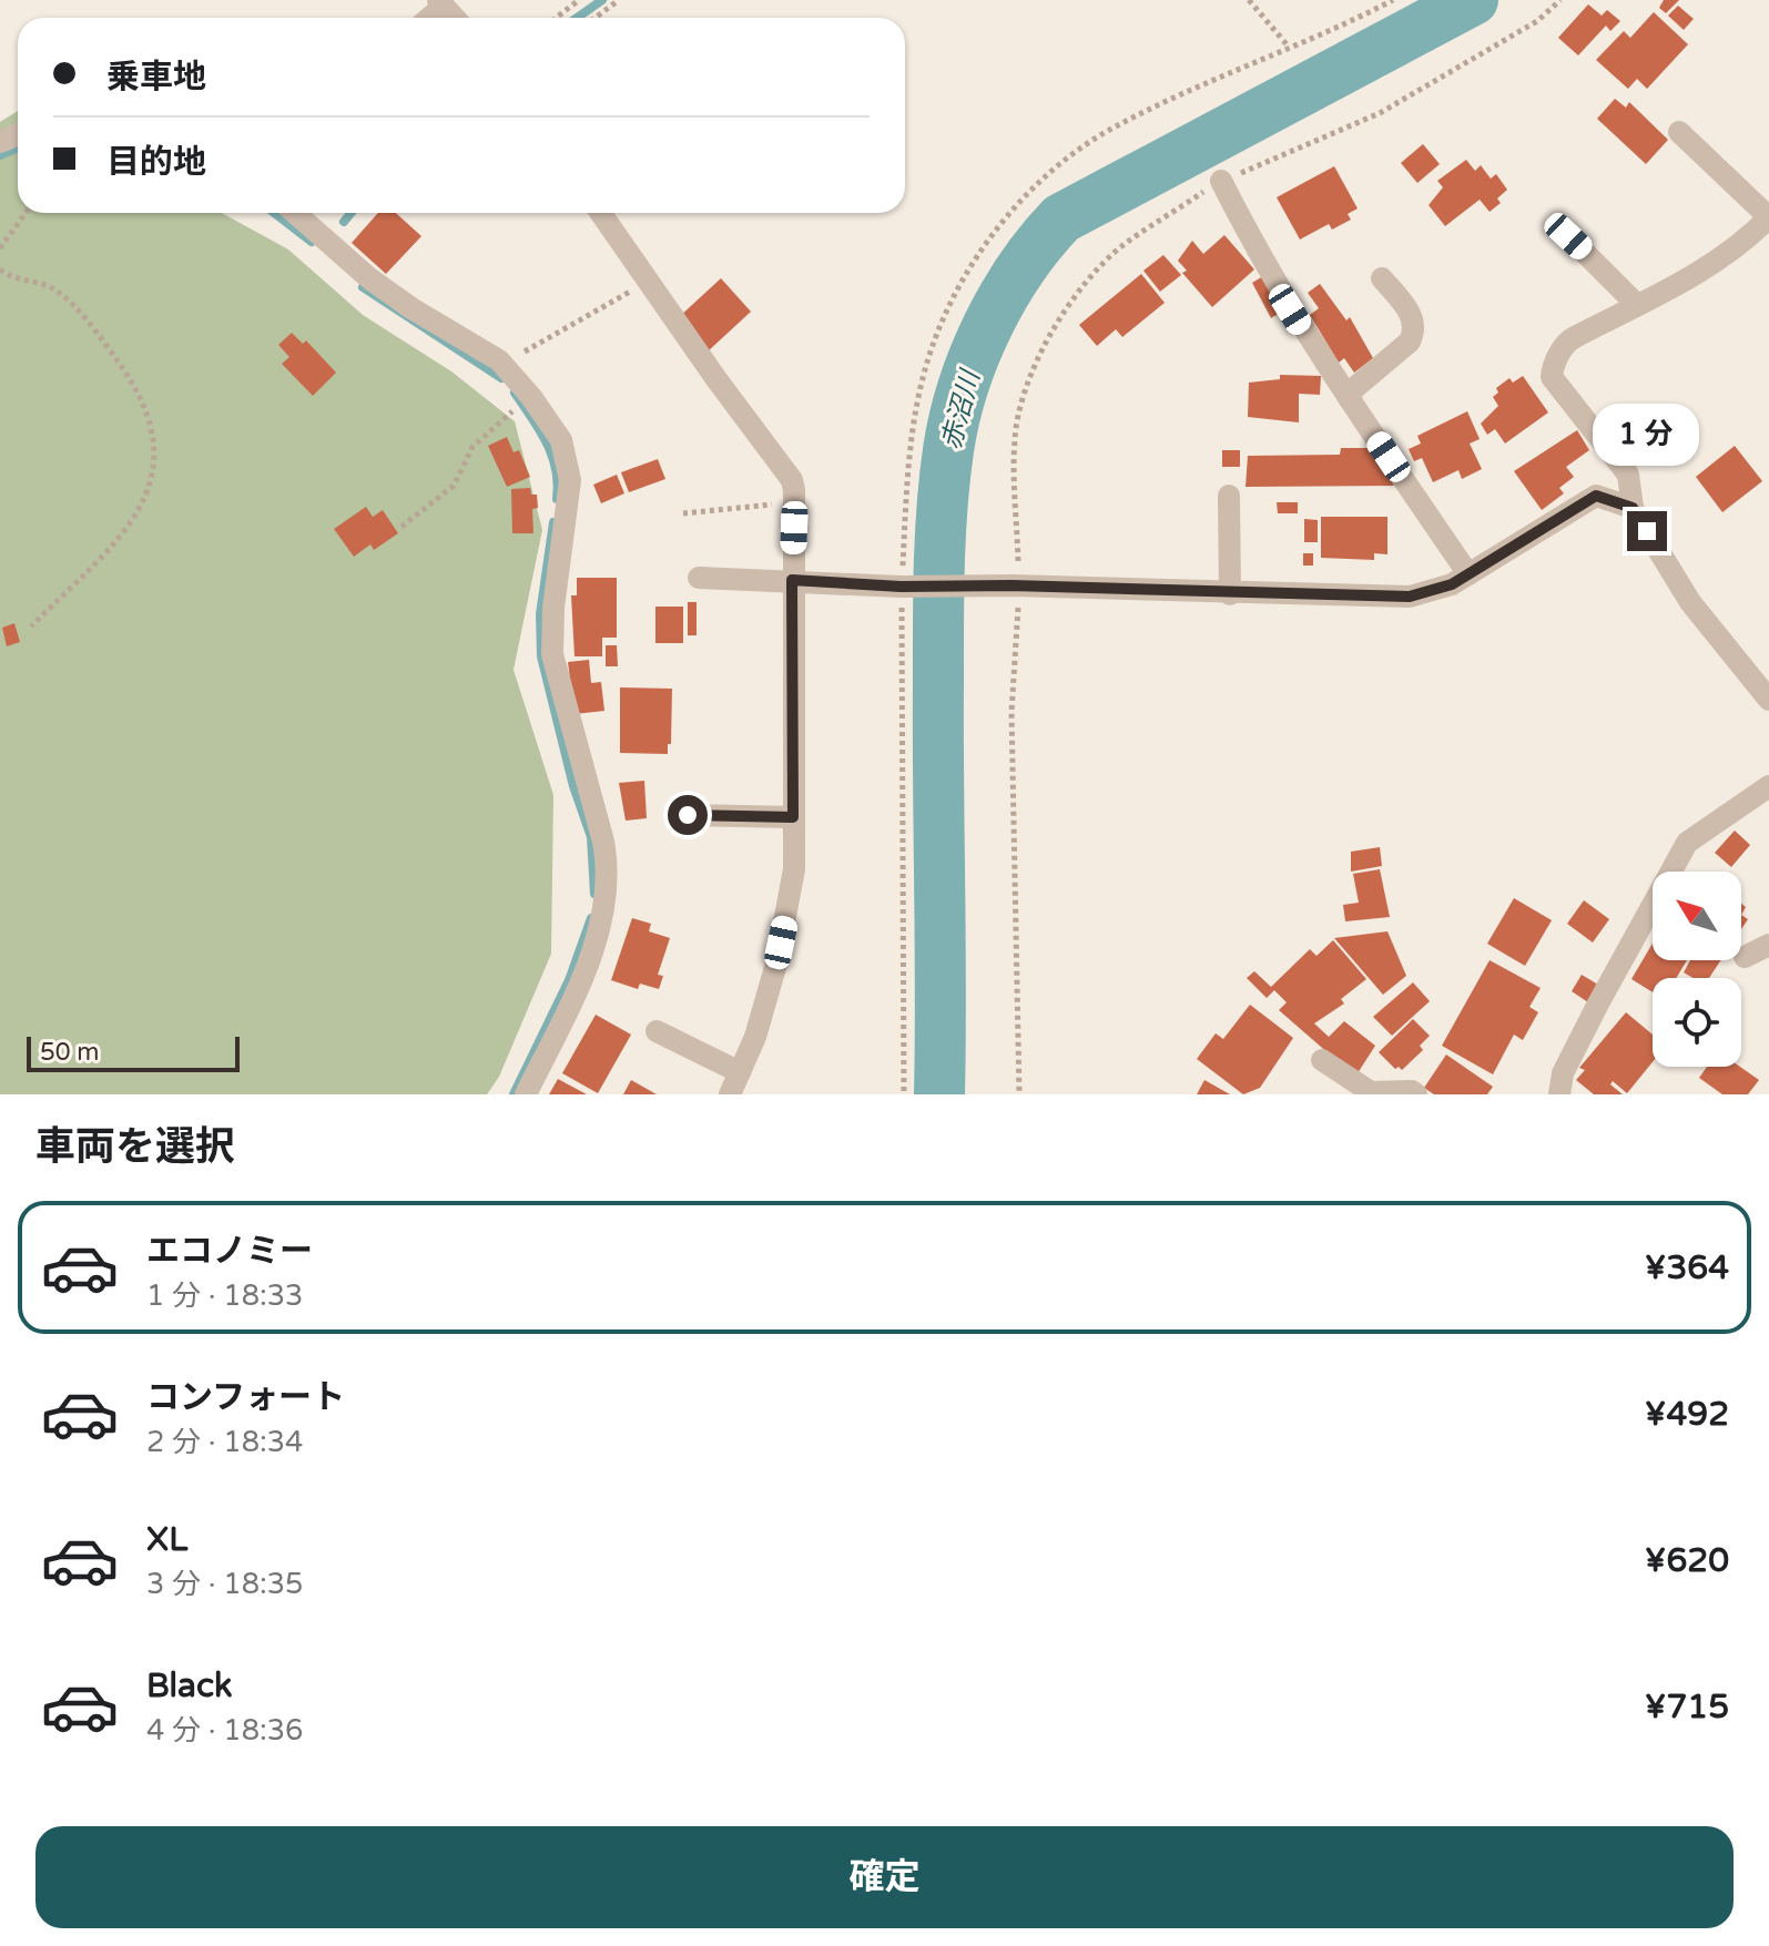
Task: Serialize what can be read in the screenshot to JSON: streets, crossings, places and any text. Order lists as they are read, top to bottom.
{
  "water": ["赤沼川"],
  "scale_bar": "50 m",
  "north": "top left",
  "page": {
    "banner": ["乗車地", "目的地"],
    "bubble": "1 分",
    "scale": "50 m",
    "heading": "車両を選択",
    "list": [
      {
        "name": "エコノミー",
        "note": "1 分 · 18:33",
        "value": "¥364"
      },
      {
        "name": "コンフォート",
        "note": "2 分 · 18:34",
        "value": "¥492"
      },
      {
        "name": "XL",
        "note": "3 分 · 18:35",
        "value": "¥620"
      },
      {
        "name": "Black",
        "note": "4 分 · 18:36",
        "value": "¥715"
      }
    ],
    "buttons": "確定"
  }
}
